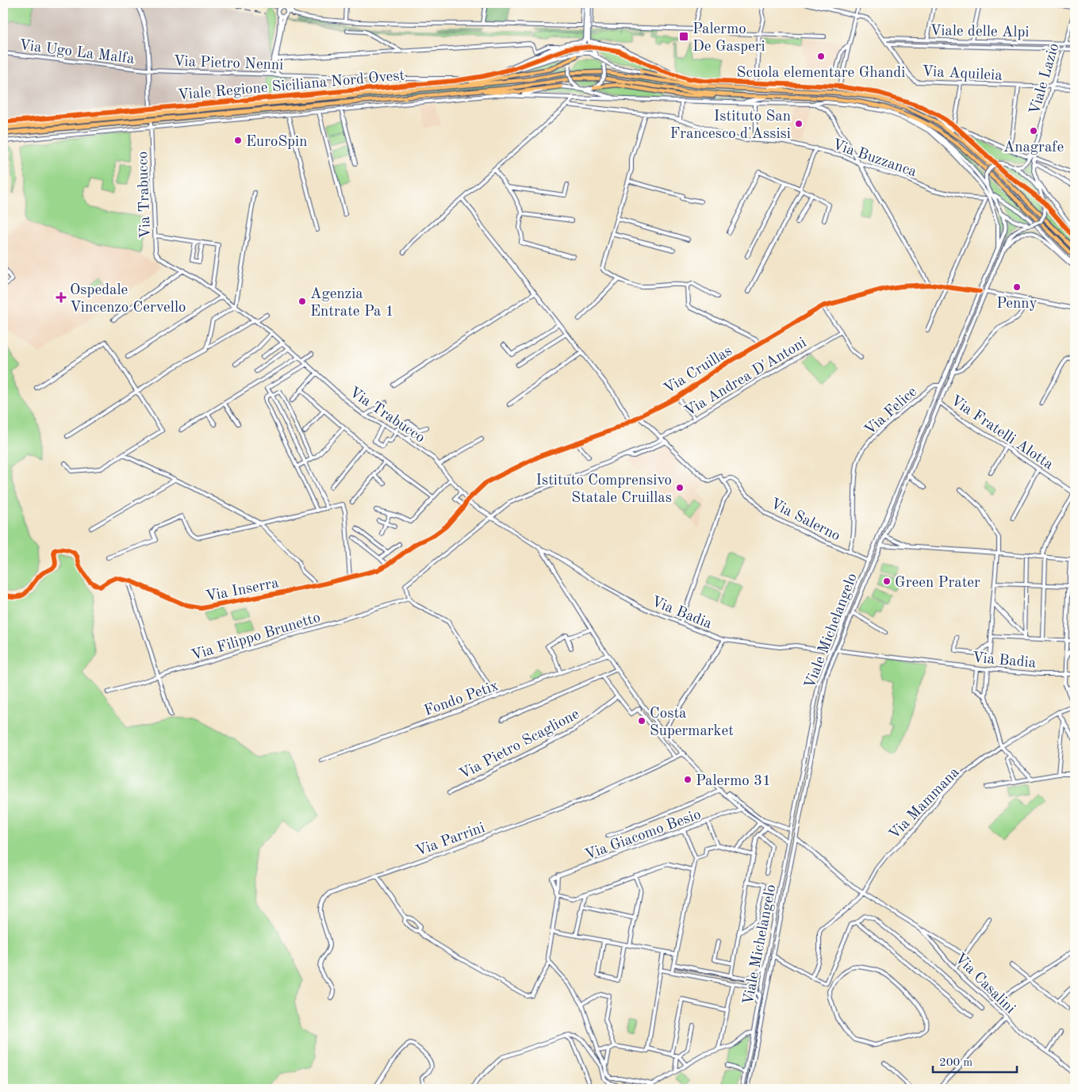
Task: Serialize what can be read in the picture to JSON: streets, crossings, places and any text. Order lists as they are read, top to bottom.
{
  "streets": {
    "main road": ["Viale Regione Siciliana Nord Ovest"],
    "street": [
      "Viale delle Alpi",
      "Via Ugo La Malfa",
      "Via Pietro Nenni",
      "Via Aquileia",
      "Viale Lazio",
      "Via Buzzanca",
      "Via Trabucco",
      "Via Cruillas",
      "Via Andrea D'Antoni",
      "Via Felice",
      "Via Fratelli Alotta",
      "Via Salerno",
      "Via Inserra",
      "Via Badia",
      "Viale Michelangelo",
      "Via Filippo Brunetto",
      "Fondo Petix",
      "Via Pietro Scaglione",
      "Via Mammana",
      "Via Giacomo Besio",
      "Via Parrini",
      "Via Casalini"
    ]
  },
  "crossings": [
    ["Viale delle Alpi", "Via Aquileia"],
    ["Viale delle Alpi", "Viale Lazio"],
    ["Via Ugo La Malfa", "Via Pietro Nenni"],
    ["Via Pietro Nenni", "Viale Regione Siciliana Nord Ovest"],
    ["Via Aquileia", "Viale Lazio"],
    ["Viale Regione Siciliana Nord Ovest", "Via Buzzanca"],
    ["Viale Regione Siciliana Nord Ovest", "Via Trabucco"],
    ["Viale Regione Siciliana Nord Ovest", "Viale Michelangelo"],
    ["Via Trabucco", "Via Cruillas"],
    ["Via Trabucco", "Via Andrea D'Antoni"],
    ["Via Trabucco", "Via Inserra"],
    ["Via Trabucco", "Via Badia"],
    ["Via Cruillas", "Via Salerno"],
    ["Via Cruillas", "Via Inserra"],
    ["Via Cruillas", "Viale Michelangelo"],
    ["Via Andrea D'Antoni", "Via Salerno"],
    ["Via Andrea D'Antoni", "Via Filippo Brunetto"],
    ["Via Felice", "Via Salerno"],
    ["Via Felice", "Viale Michelangelo"],
    ["Via Fratelli Alotta", "Viale Michelangelo"],
    ["Via Salerno", "Viale Michelangelo"],
    ["Via Badia", "Viale Michelangelo"],
    ["Viale Michelangelo", "Via Casalini"],
    ["Via Mammana", "Via Casalini"]
  ],
  "places": {
    "transit": ["Palermo De Gasperi"],
    "other": [
      "Scuola elementare Ghandi",
      "Istituto San Francesco d'Assisi",
      "Anagrafe",
      "EuroSpin",
      "Penny",
      "Agenzia Entrate Pa 1",
      "Istituto Comprensivo Statale Cruillas",
      "Green Prater",
      "Costa Supermarket",
      "Palermo 31"
    ],
    "health": ["Ospedale Vincenzo Cervello"]
  },
  "scale_bar": "200 m"
}
